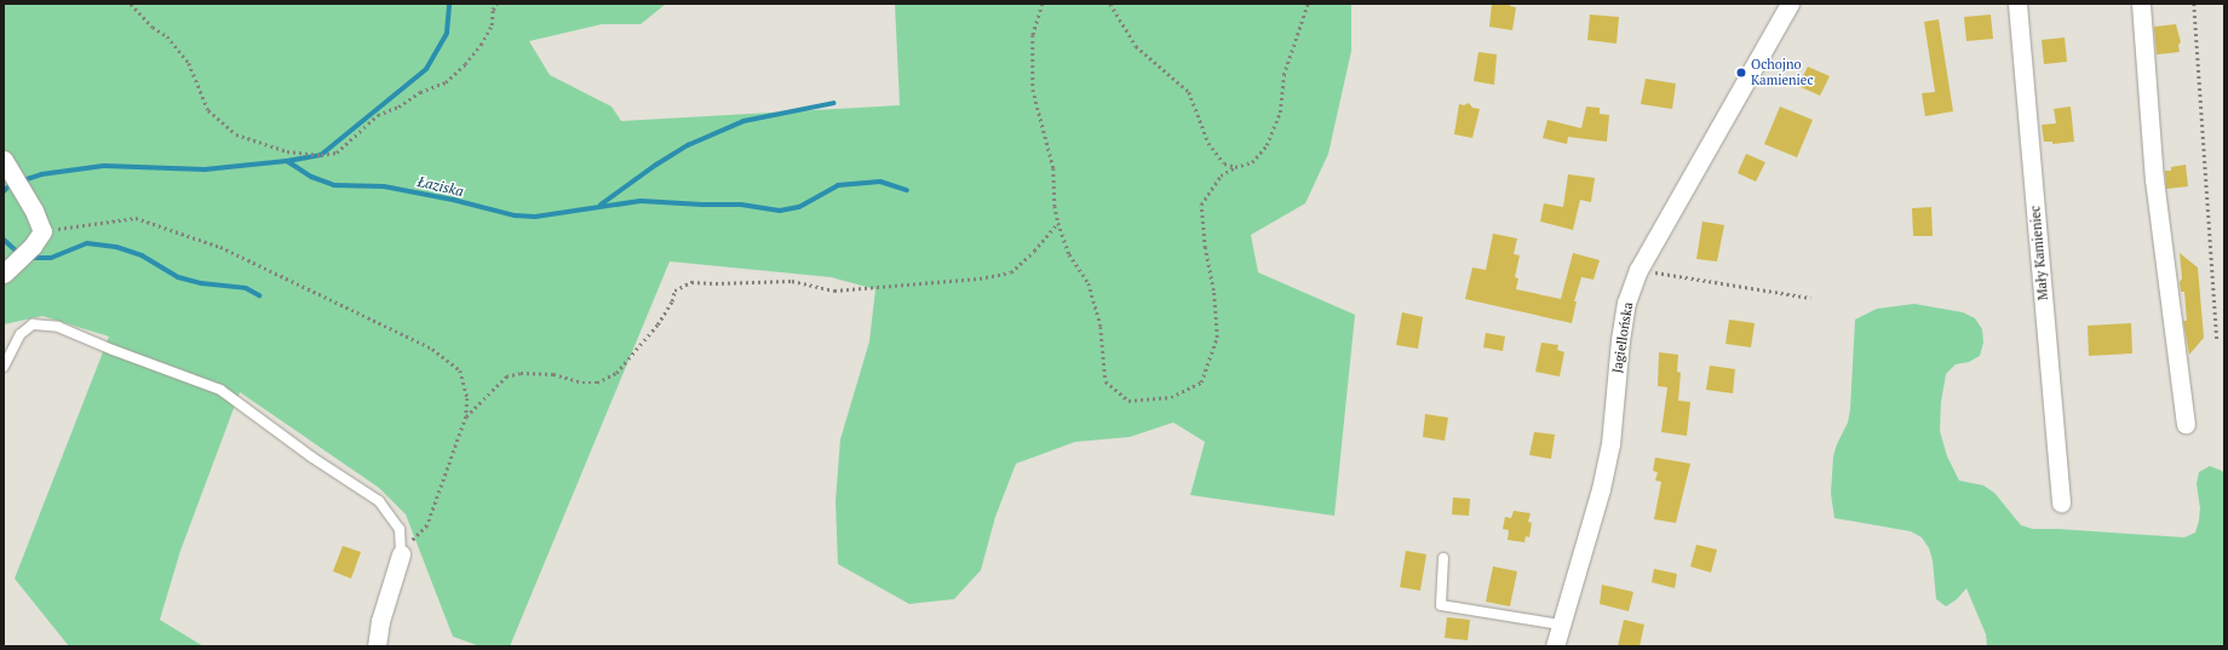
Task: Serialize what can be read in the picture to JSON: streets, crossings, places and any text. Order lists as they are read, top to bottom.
{
  "streets": {
    "street": ["Mały Kamieniec", "Jagiellońska"]
  },
  "water": ["Łaziska"],
  "places": ["Ochojno Kamieniec"]
}
